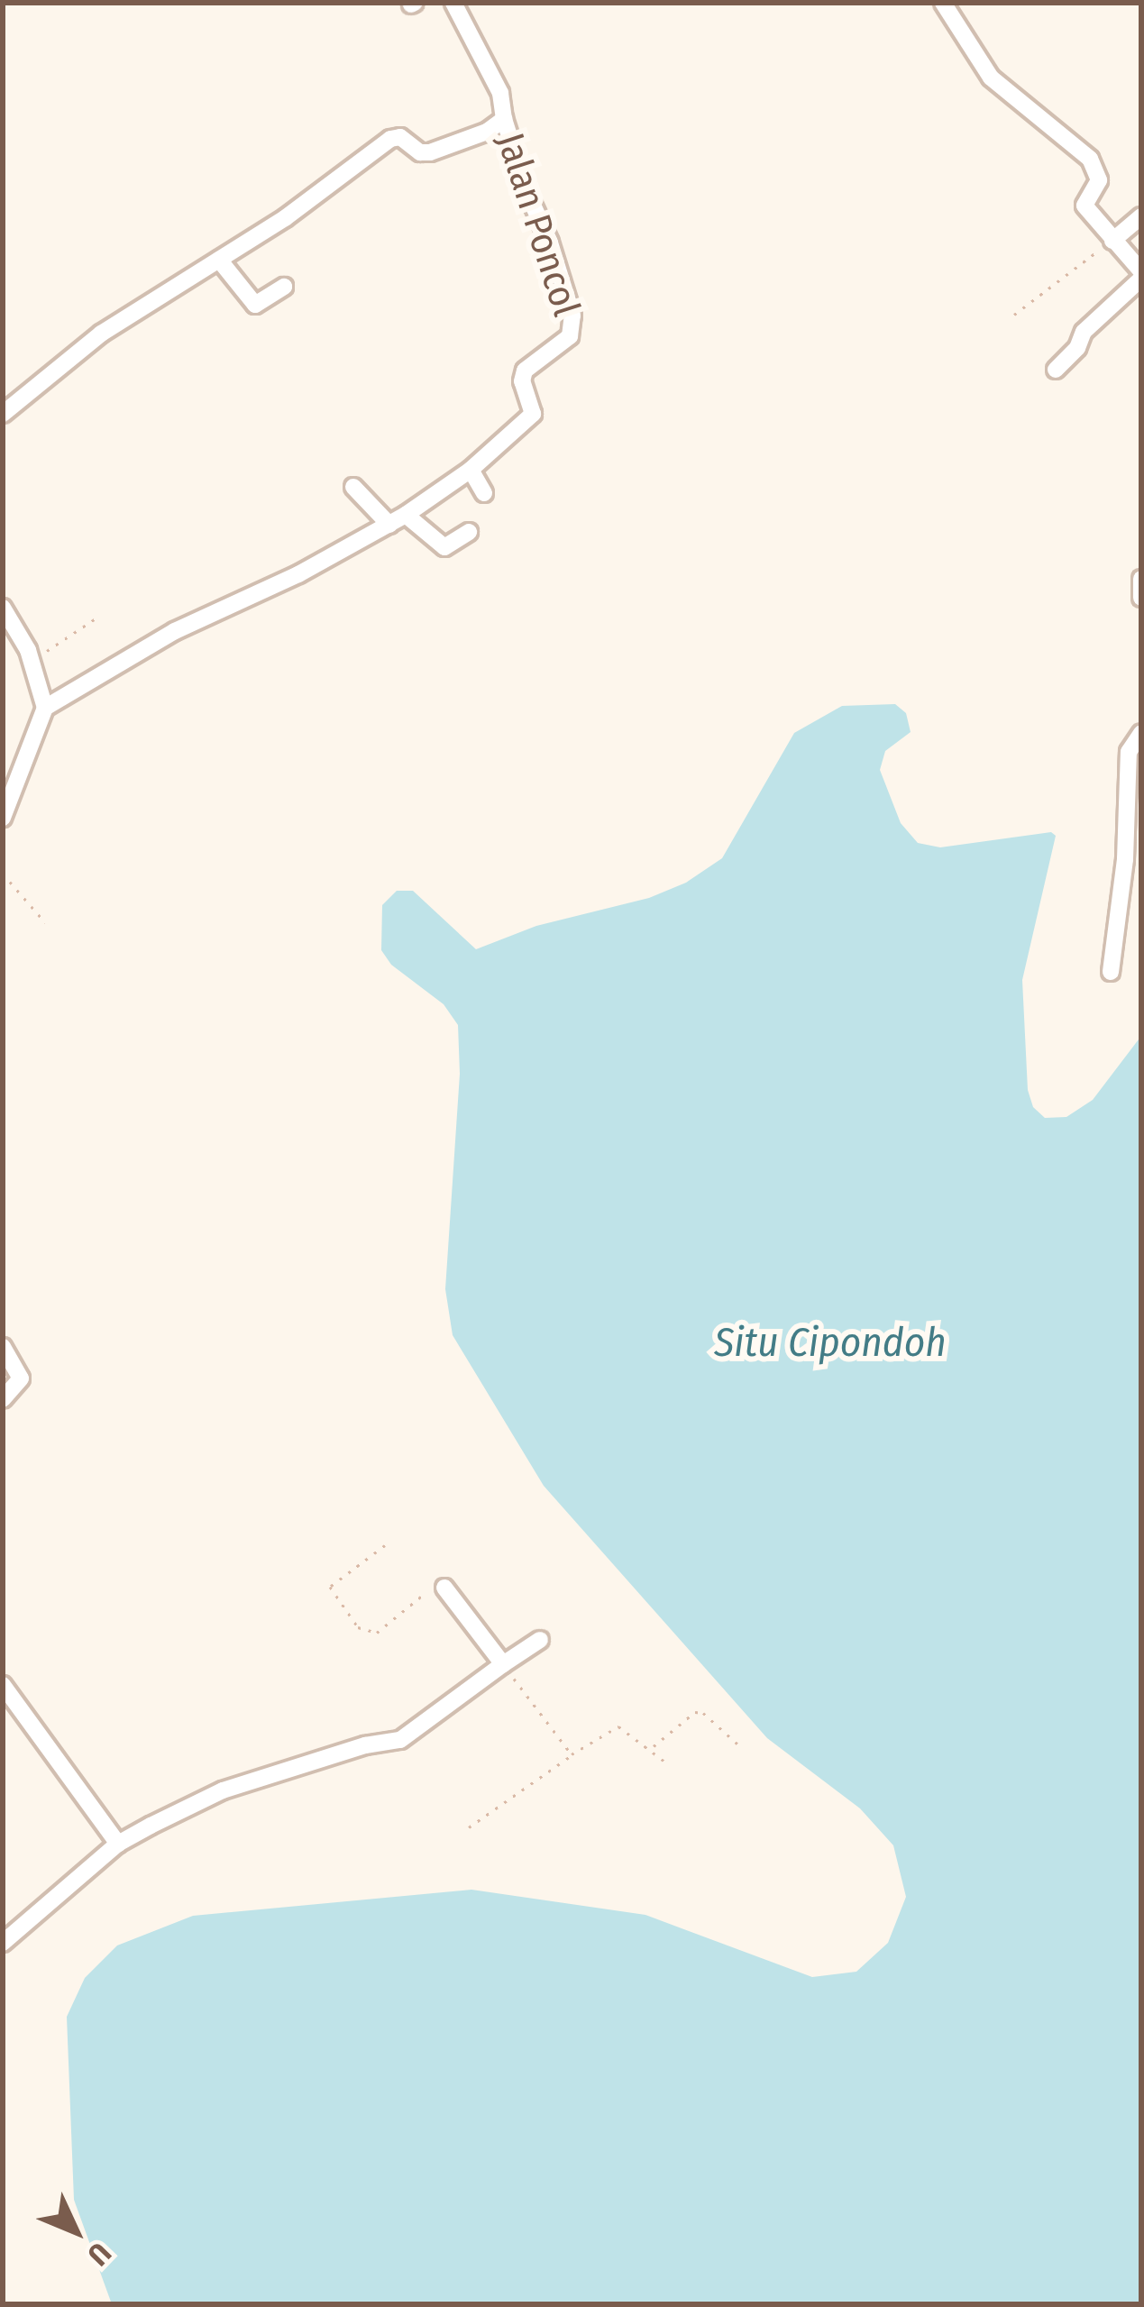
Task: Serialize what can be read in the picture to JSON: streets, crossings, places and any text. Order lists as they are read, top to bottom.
{
  "streets": {
    "street": ["Jalan Poncol"]
  },
  "water": ["Situ Cipondoh"],
  "north": "bottom right"
}
